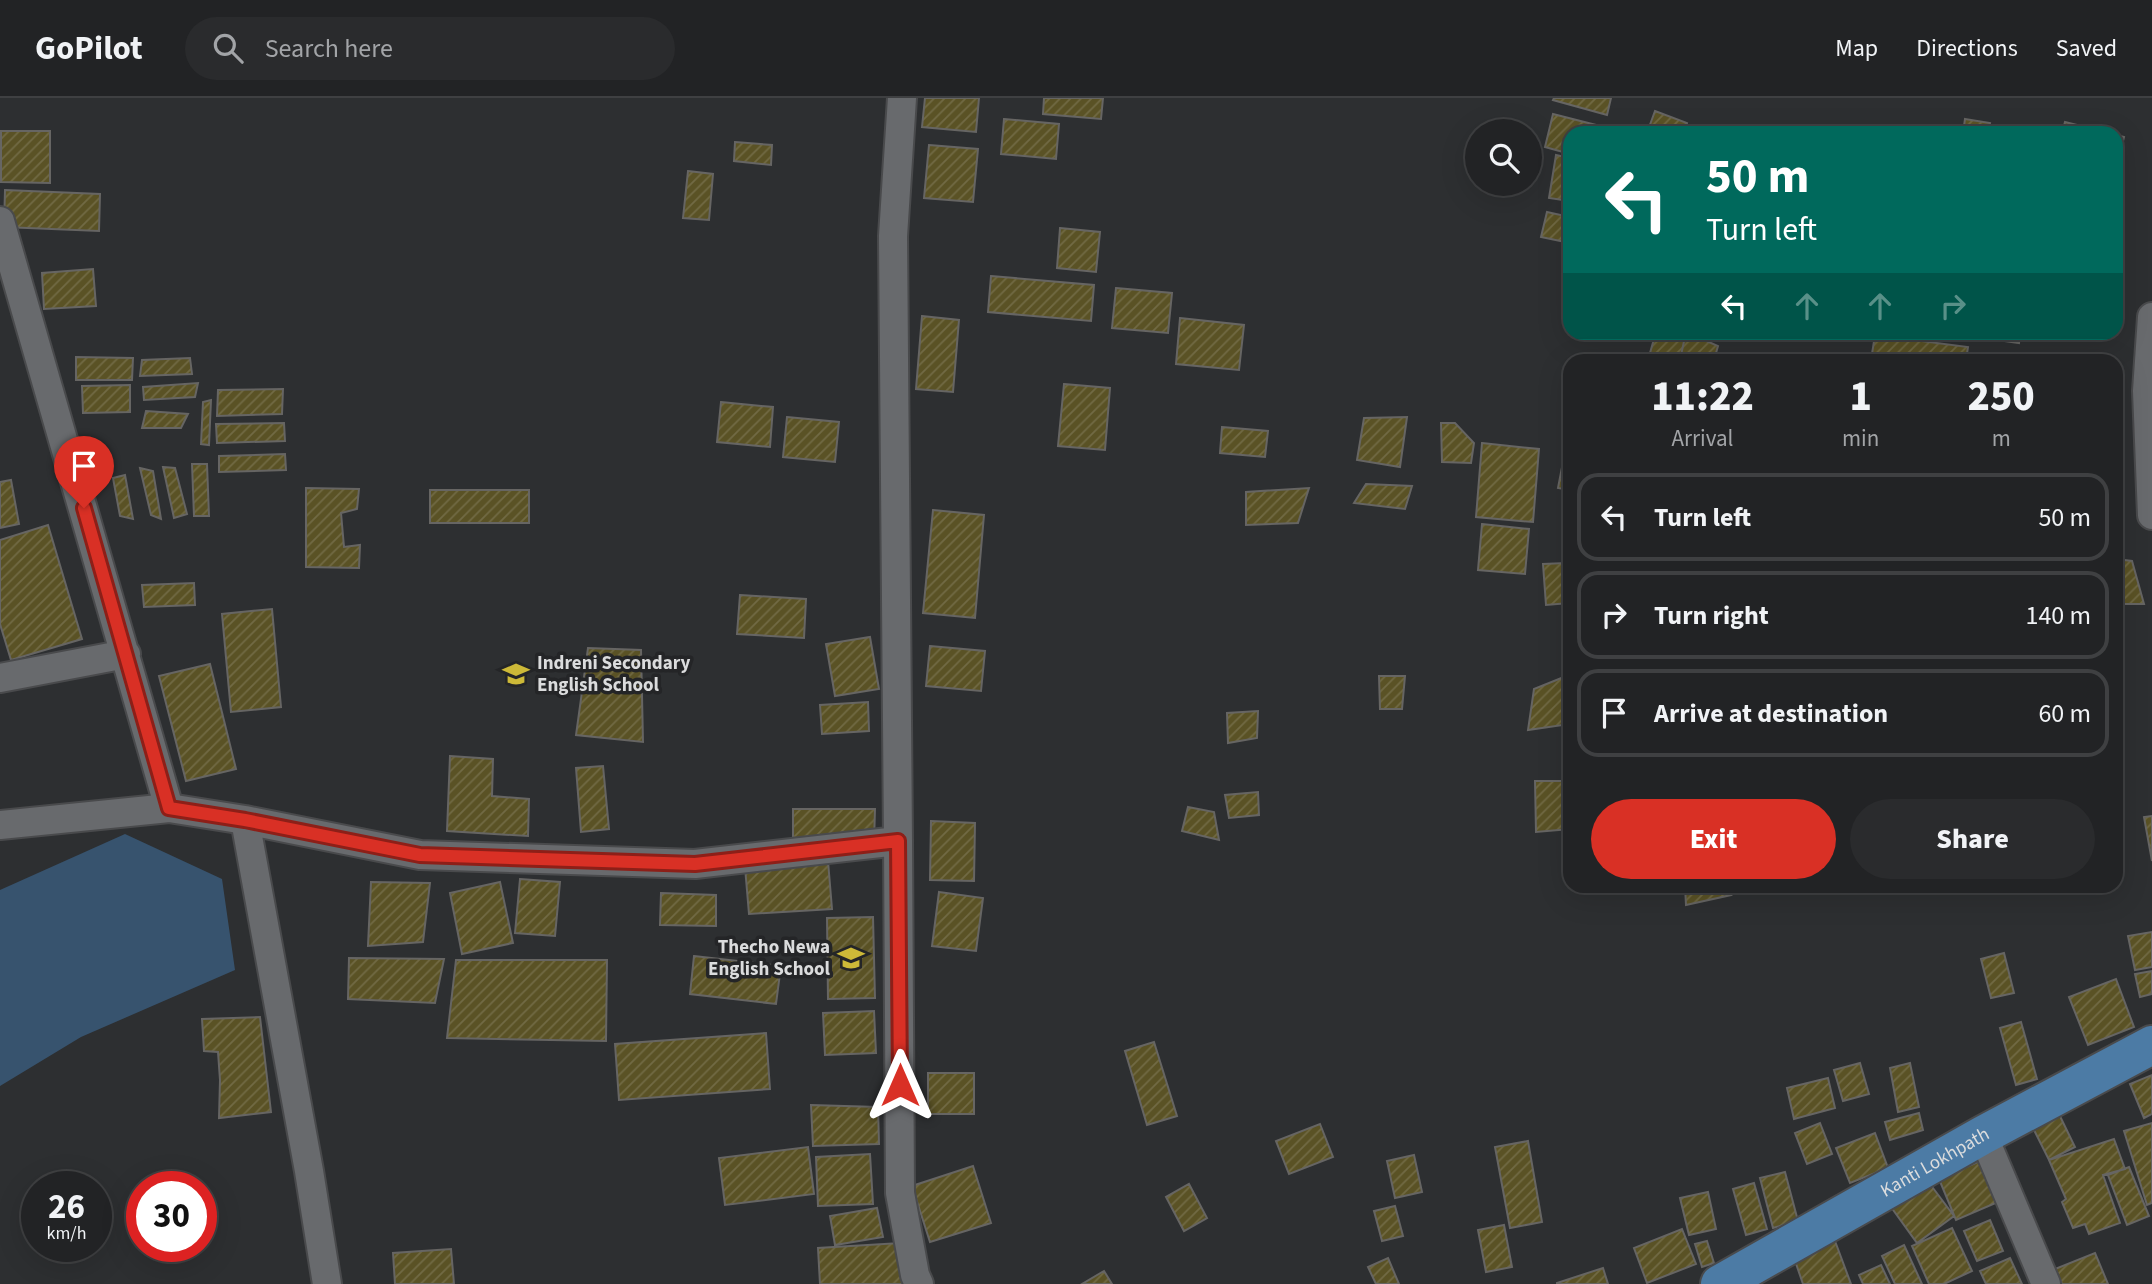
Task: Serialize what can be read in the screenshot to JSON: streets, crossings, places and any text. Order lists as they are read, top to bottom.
{
  "streets": {
    "main road": ["Kanti Lokhpath"]
  },
  "places": {
    "school or university": ["Indreni Secondary English School", "Thecho Newa English School"]
  },
  "page": {
    "header": "GoPilot",
    "search": "Search here",
    "nav": ["Map", "Directions", "Saved"],
    "turn": ["50 m", "Turn left"],
    "eta": [
      "11:22",
      "Arrival",
      "1",
      "min",
      "250",
      "m"
    ],
    "list": [
      {
        "name": "Turn left",
        "value": "50 m"
      },
      {
        "name": "Turn right",
        "value": "140 m"
      },
      {
        "name": "Arrive at destination",
        "value": "60 m"
      }
    ],
    "buttons": ["Exit", "Share"],
    "speed": "26 km/h",
    "limit": "30"
  }
}
